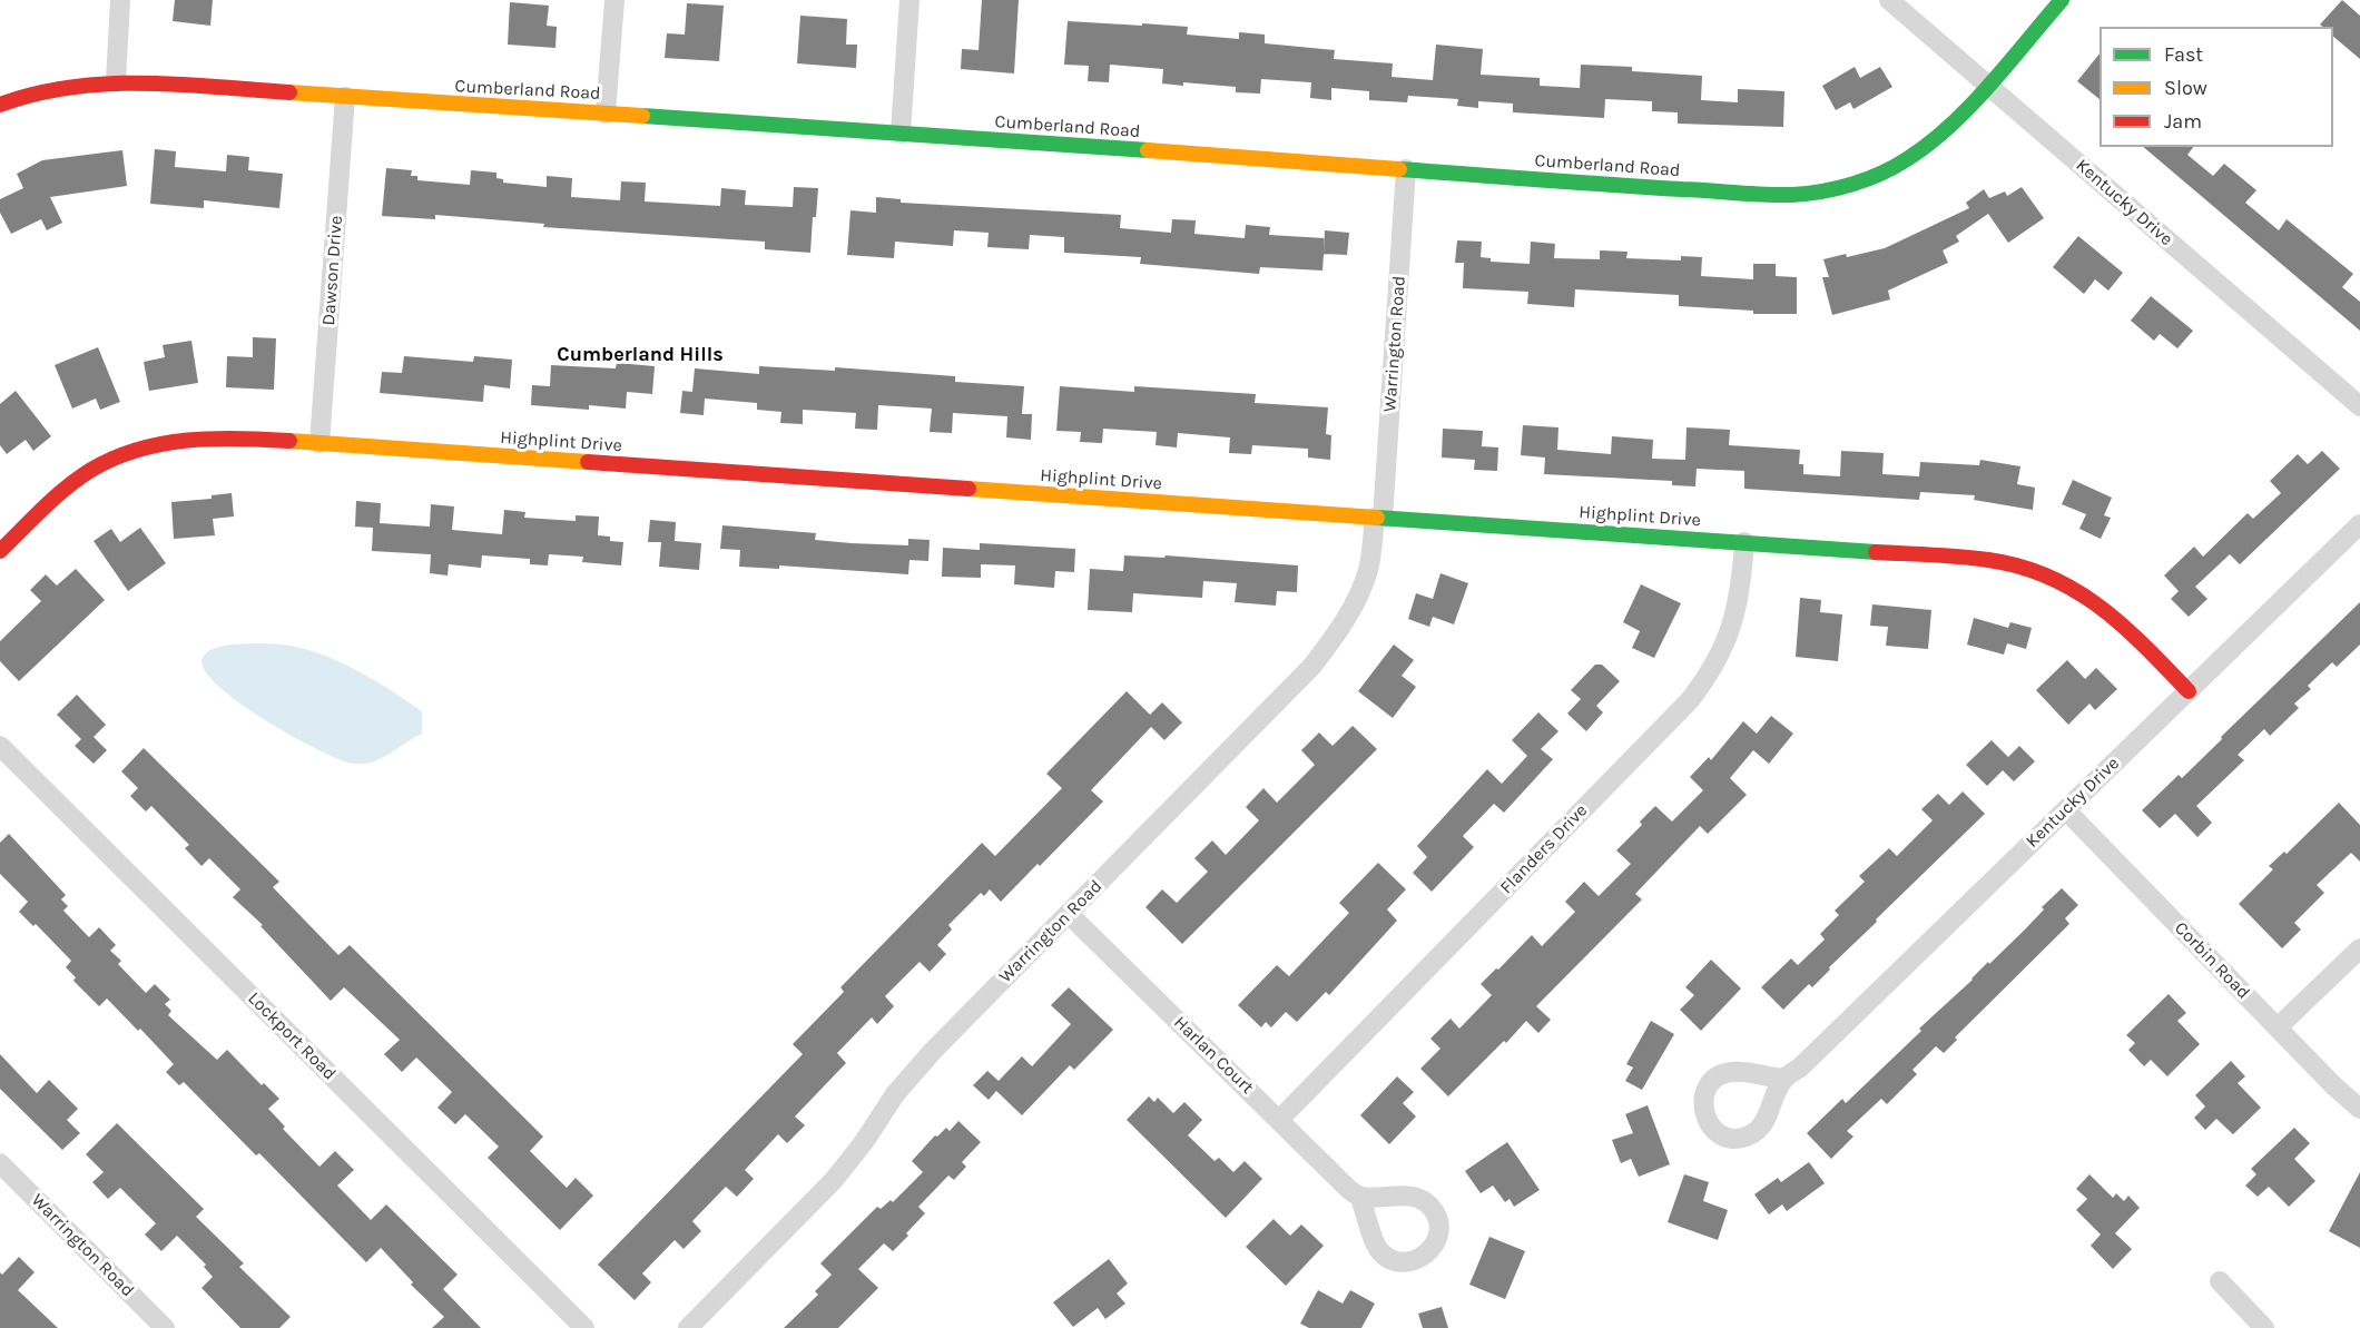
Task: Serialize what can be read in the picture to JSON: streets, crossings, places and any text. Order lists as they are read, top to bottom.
{
  "streets": {
    "street": [
      "Cumberland Road",
      "Kentucky Drive",
      "Dawson Drive",
      "Warrington Road",
      "Highplint Drive",
      "Flanders Drive",
      "Corbin Road",
      "Lockport Road",
      "Harlan Court"
    ]
  },
  "crossings": [
    ["Cumberland Road", "Kentucky Drive"],
    ["Cumberland Road", "Dawson Drive"],
    ["Cumberland Road", "Warrington Road"],
    ["Kentucky Drive", "Highplint Drive"],
    ["Kentucky Drive", "Corbin Road"],
    ["Dawson Drive", "Highplint Drive"],
    ["Warrington Road", "Highplint Drive"],
    ["Warrington Road", "Harlan Court"],
    ["Highplint Drive", "Flanders Drive"],
    ["Flanders Drive", "Harlan Court"]
  ],
  "districts": ["Cumberland Hills"],
  "legend": ["Fast", "Slow", "Jam"]
}
